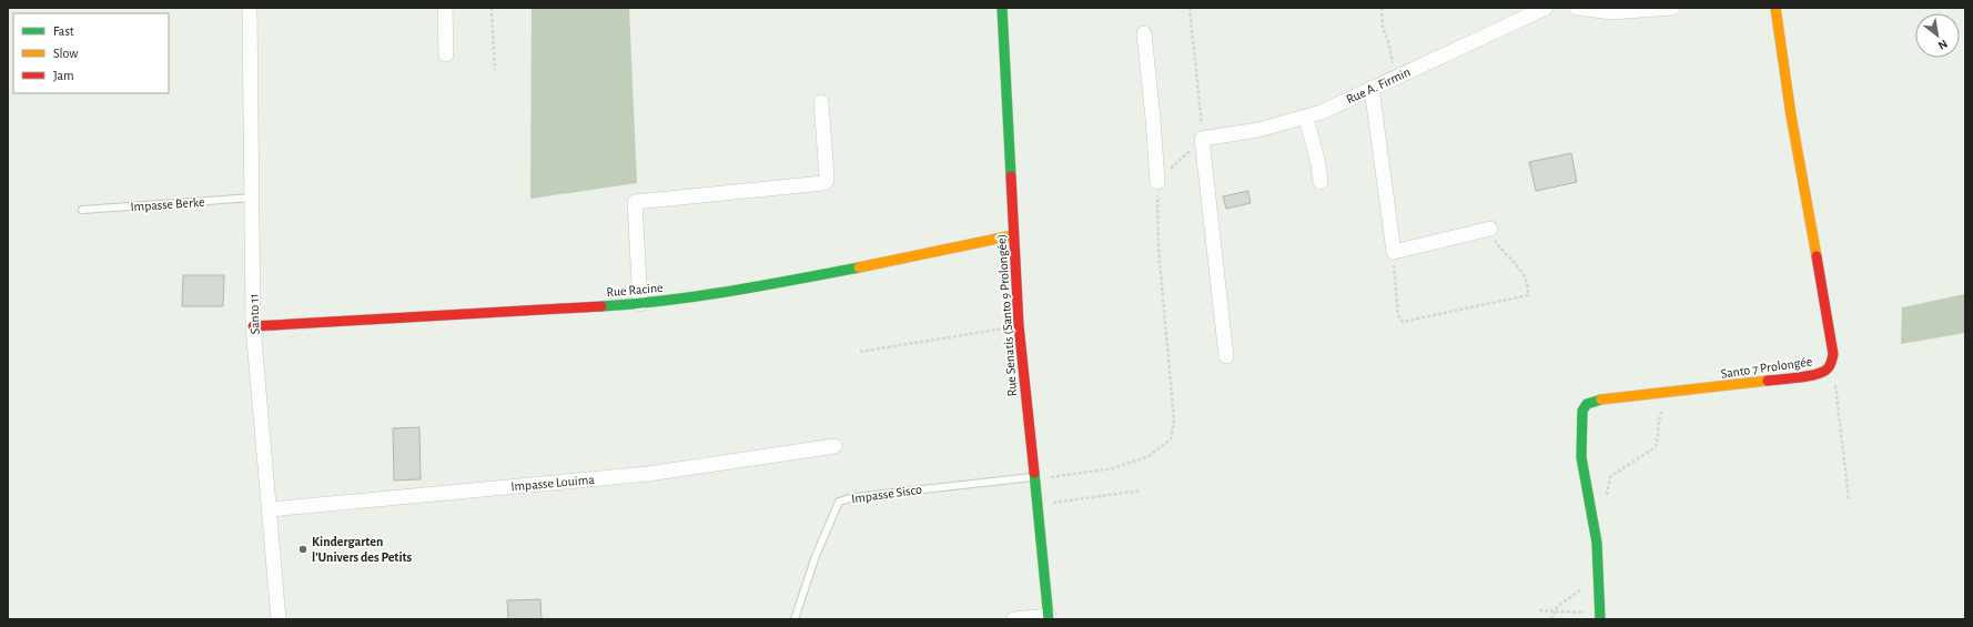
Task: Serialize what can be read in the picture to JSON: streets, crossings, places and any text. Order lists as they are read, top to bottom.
{
  "streets": {
    "street": [
      "Rue A. Firmin",
      "Rue Racine",
      "Santo 11",
      "Rue Senatis (Santo 9 Prolongée)",
      "Santo 7 Prolongée",
      "Impasse Louima"
    ],
    "lane": ["Impasse Berke", "Impasse Sisco"]
  },
  "crossings": [
    ["Impasse Berke", "Santo 11"],
    ["Rue Racine", "Santo 11"],
    ["Rue Racine", "Rue Senatis (Santo 9 Prolongée)"],
    ["Santo 11", "Impasse Louima"],
    ["Rue Senatis (Santo 9 Prolongée)", "Impasse Sisco"]
  ],
  "places": ["Kindergarten l'Univers des Petits"],
  "legend": ["Fast", "Slow", "Jam"],
  "north": "bottom right"
}
